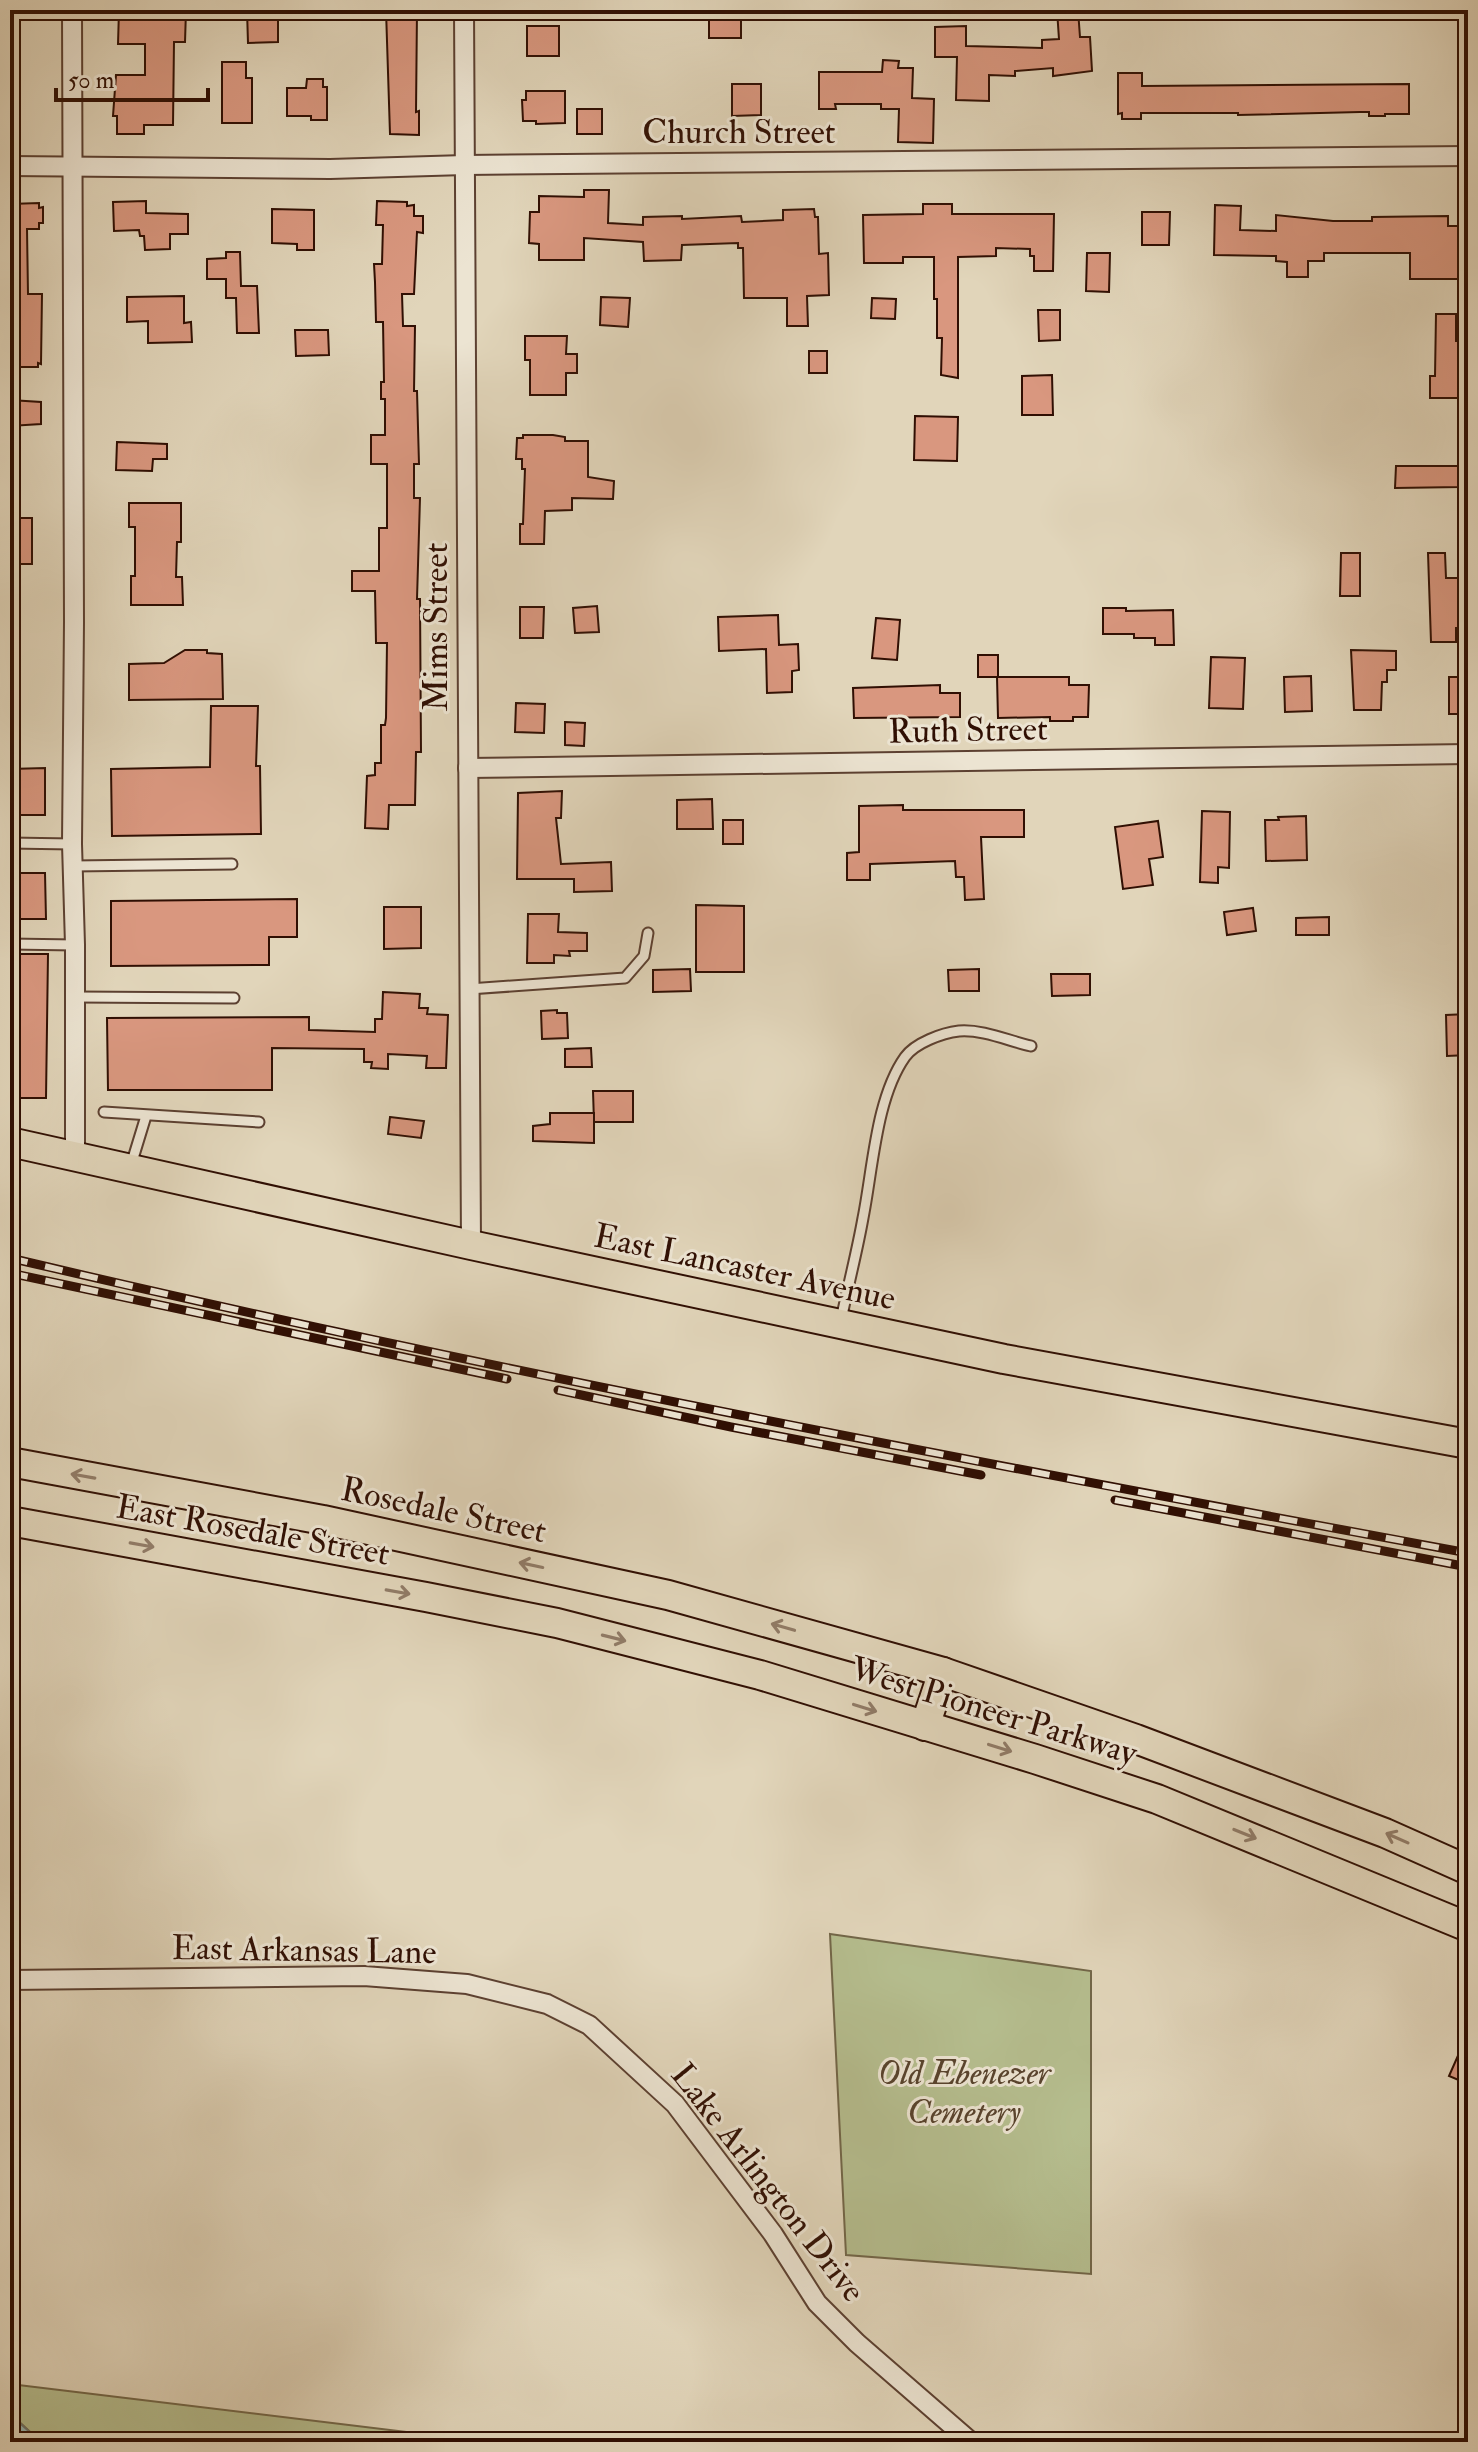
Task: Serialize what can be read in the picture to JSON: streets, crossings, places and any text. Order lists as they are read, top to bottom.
{
  "streets": {
    "main road": [
      "East Lancaster Avenue",
      "Rosedale Street",
      "East Rosedale Street",
      "West Pioneer Parkway"
    ],
    "street": [
      "Church Street",
      "Mims Street",
      "Ruth Street",
      "East Arkansas Lane",
      "Lake Arlington Drive"
    ]
  },
  "crossings": [
    ["Church Street", "Mims Street"],
    ["Mims Street", "Ruth Street"],
    ["Mims Street", "East Lancaster Avenue"],
    ["Rosedale Street", "West Pioneer Parkway"],
    ["East Rosedale Street", "West Pioneer Parkway"],
    ["East Arkansas Lane", "Lake Arlington Drive"]
  ],
  "one_way": ["Rosedale Street", "East Rosedale Street"],
  "parks": ["Old Ebenezer Cemetery"],
  "scale_bar": "50 m"
}
